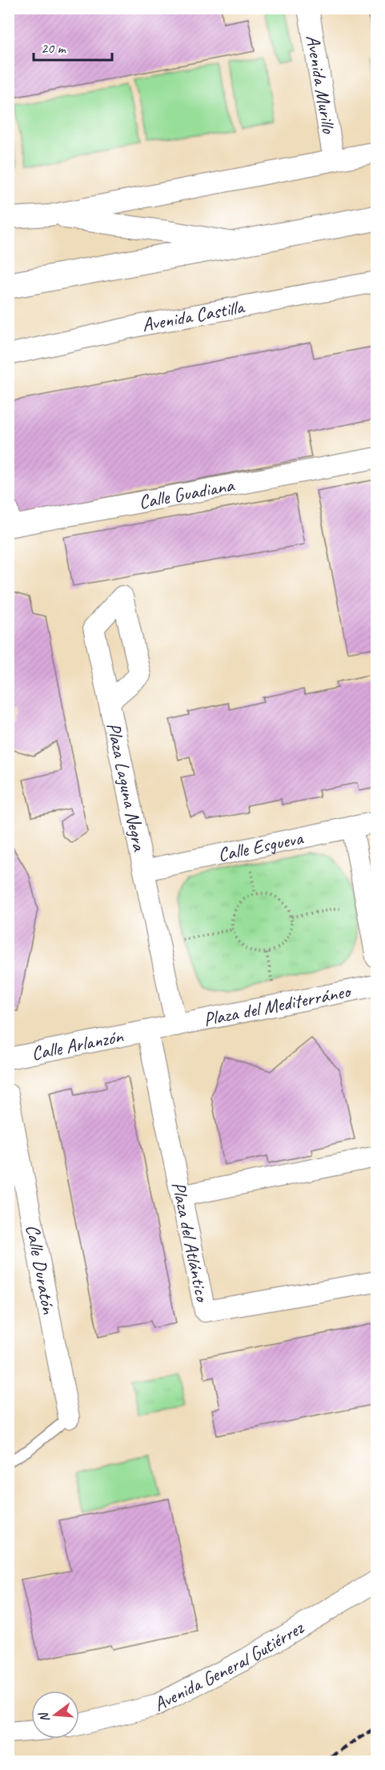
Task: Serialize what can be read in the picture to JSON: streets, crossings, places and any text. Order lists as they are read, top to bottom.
{
  "streets": {
    "street": [
      "Avenida Murillo",
      "Avenida Castilla",
      "Calle Guadiana",
      "Plaza Laguna Negra",
      "Calle Esgueva",
      "Plaza del Mediterráneo",
      "Calle Arlanzón",
      "Plaza del Atlántico",
      "Calle Duratón",
      "Avenida General Gutiérrez"
    ]
  },
  "crossings": [
    ["Plaza Laguna Negra", "Calle Esgueva"],
    ["Plaza Laguna Negra", "Plaza del Mediterráneo"],
    ["Calle Esgueva", "Plaza del Mediterráneo"],
    ["Plaza del Mediterráneo", "Calle Arlanzón"],
    ["Plaza del Mediterráneo", "Plaza del Atlántico"],
    ["Calle Arlanzón", "Plaza del Atlántico"]
  ],
  "scale_bar": "20 m",
  "north": "left"
}
